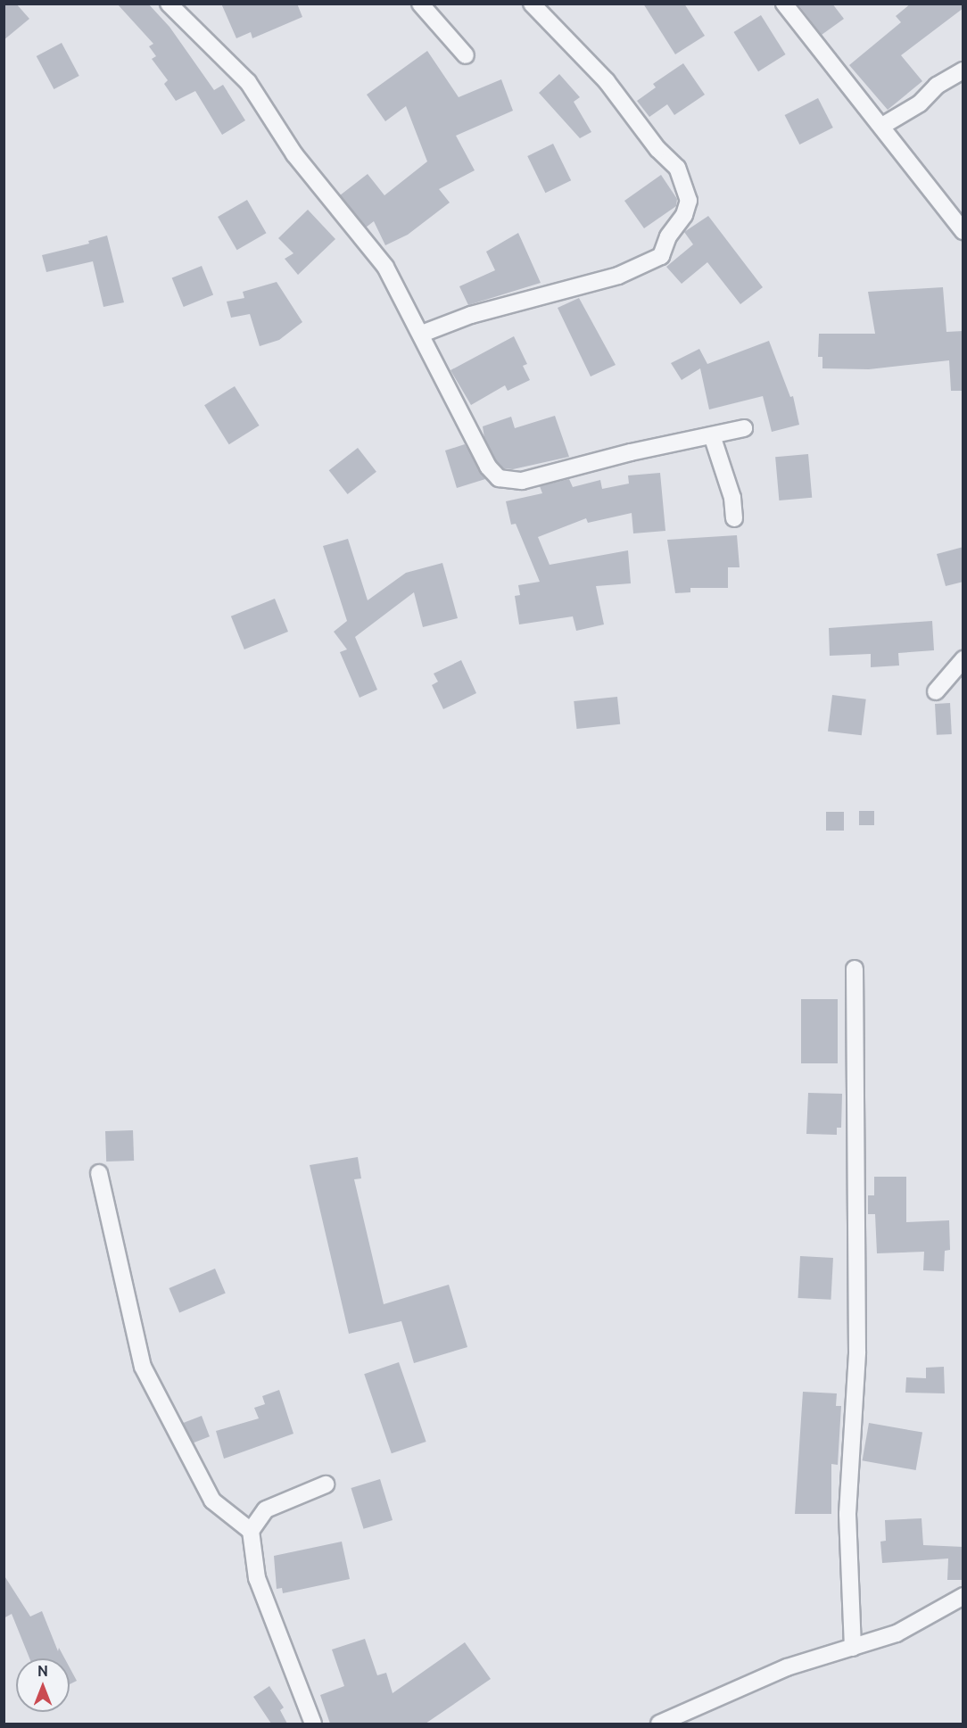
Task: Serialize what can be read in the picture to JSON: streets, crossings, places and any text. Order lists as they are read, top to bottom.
{
  "north": "top"
}
